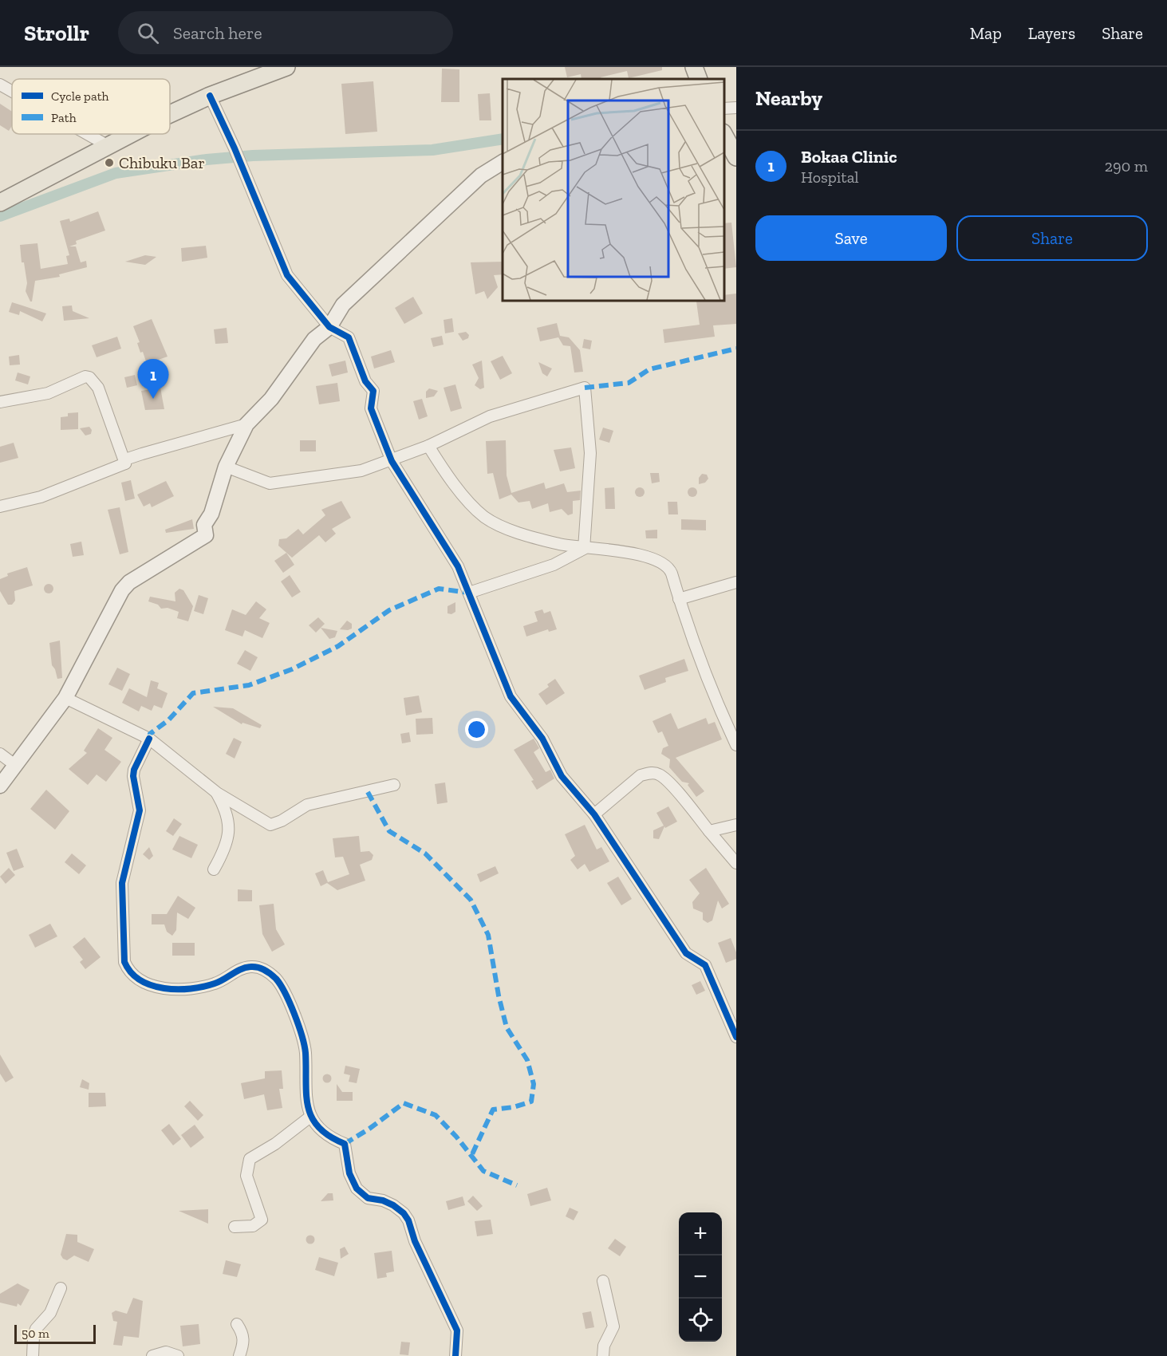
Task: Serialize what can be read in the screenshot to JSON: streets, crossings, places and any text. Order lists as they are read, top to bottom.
{
  "places": ["Chibuku Bar"],
  "legend": ["Cycle path", "Path"],
  "scale_bar": "50 m",
  "page": {
    "header": "Strollr",
    "search": "Search here",
    "nav": ["Map", "Layers", "Share"],
    "heading": "Nearby",
    "list": [
      {
        "mark": "1",
        "name": "Bokaa Clinic",
        "note": "Hospital",
        "value": "290 m"
      }
    ],
    "buttons": ["Save", "Share"],
    "pins": "1",
    "map_buttons": ["+", "−"],
    "scale": "50 m"
  }
}
